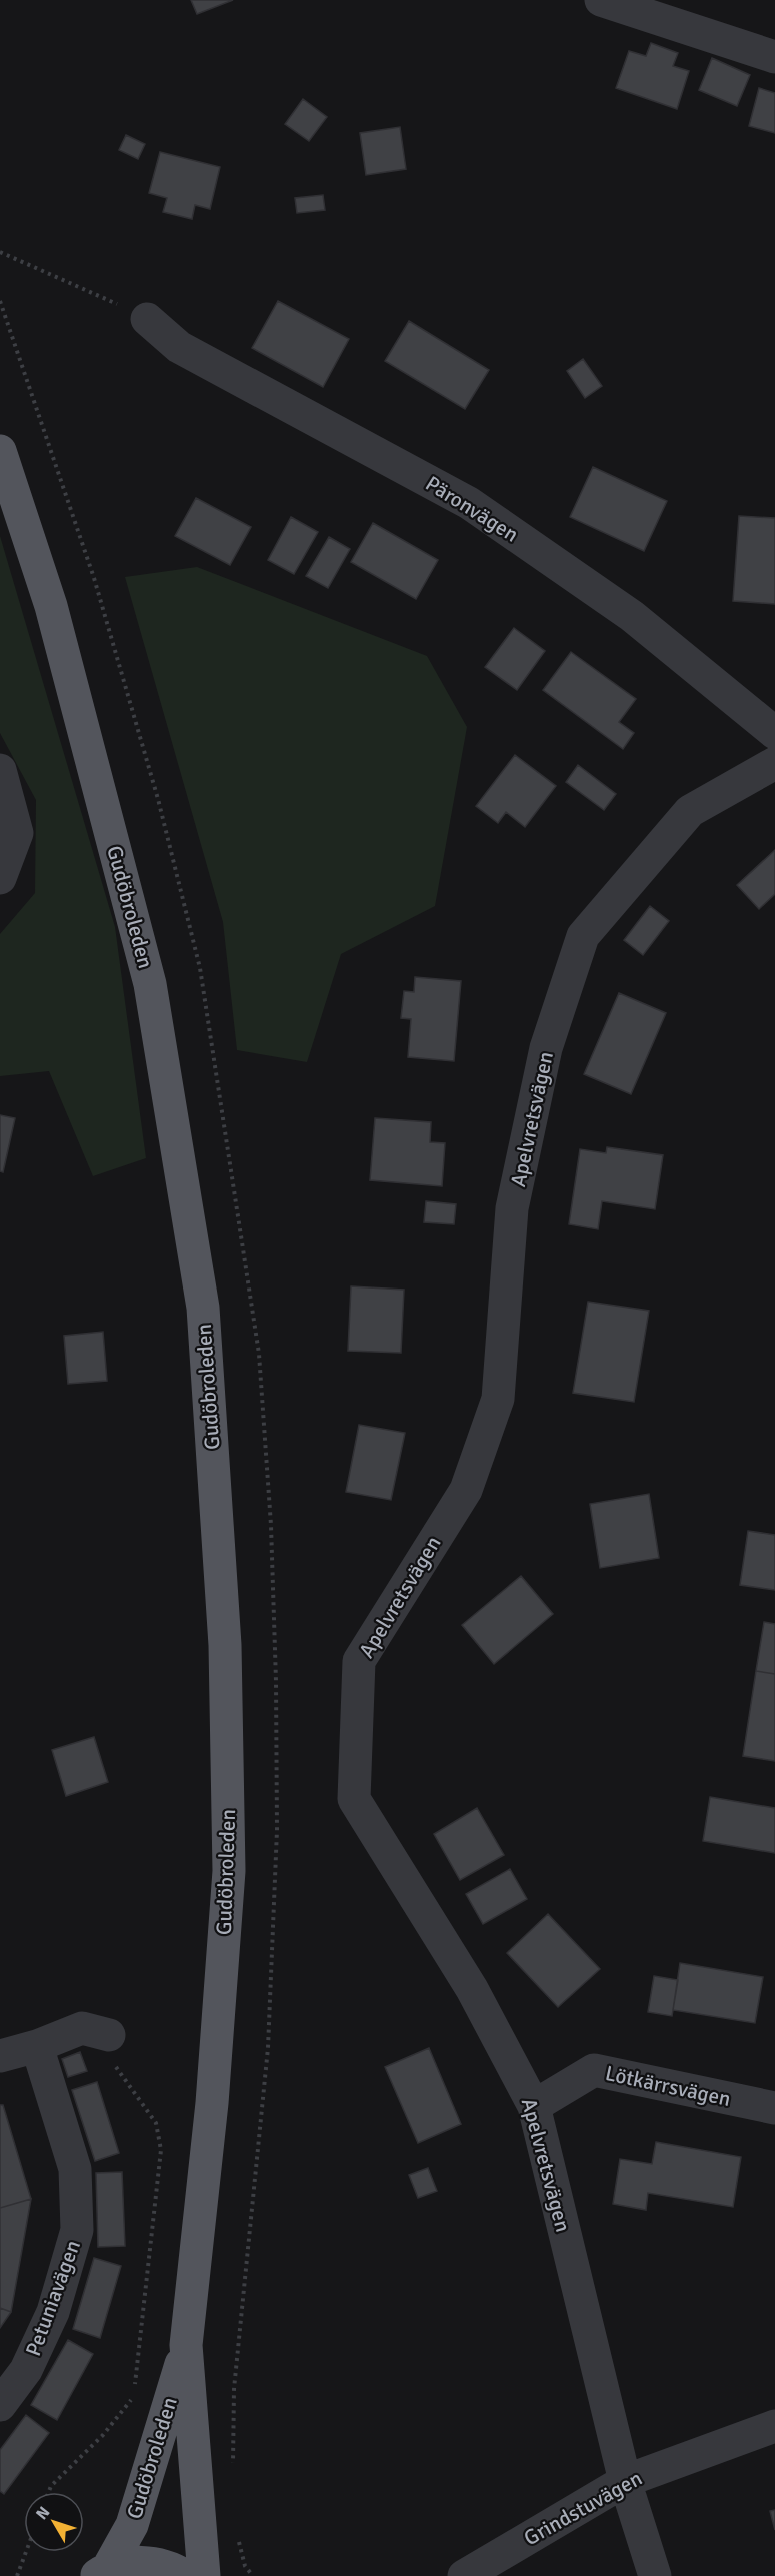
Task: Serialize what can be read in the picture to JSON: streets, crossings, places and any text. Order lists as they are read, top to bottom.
{
  "streets": {
    "main road": ["Gudöbroleden"],
    "street": [
      "Päronvägen",
      "Apelvretsvägen",
      "Lötkärrsvägen",
      "Petuniavägen",
      "Grindstuvägen"
    ]
  },
  "crossings": [
    ["Apelvretsvägen", "Lötkärrsvägen"],
    ["Apelvretsvägen", "Grindstuvägen"]
  ],
  "north": "top left"
}
